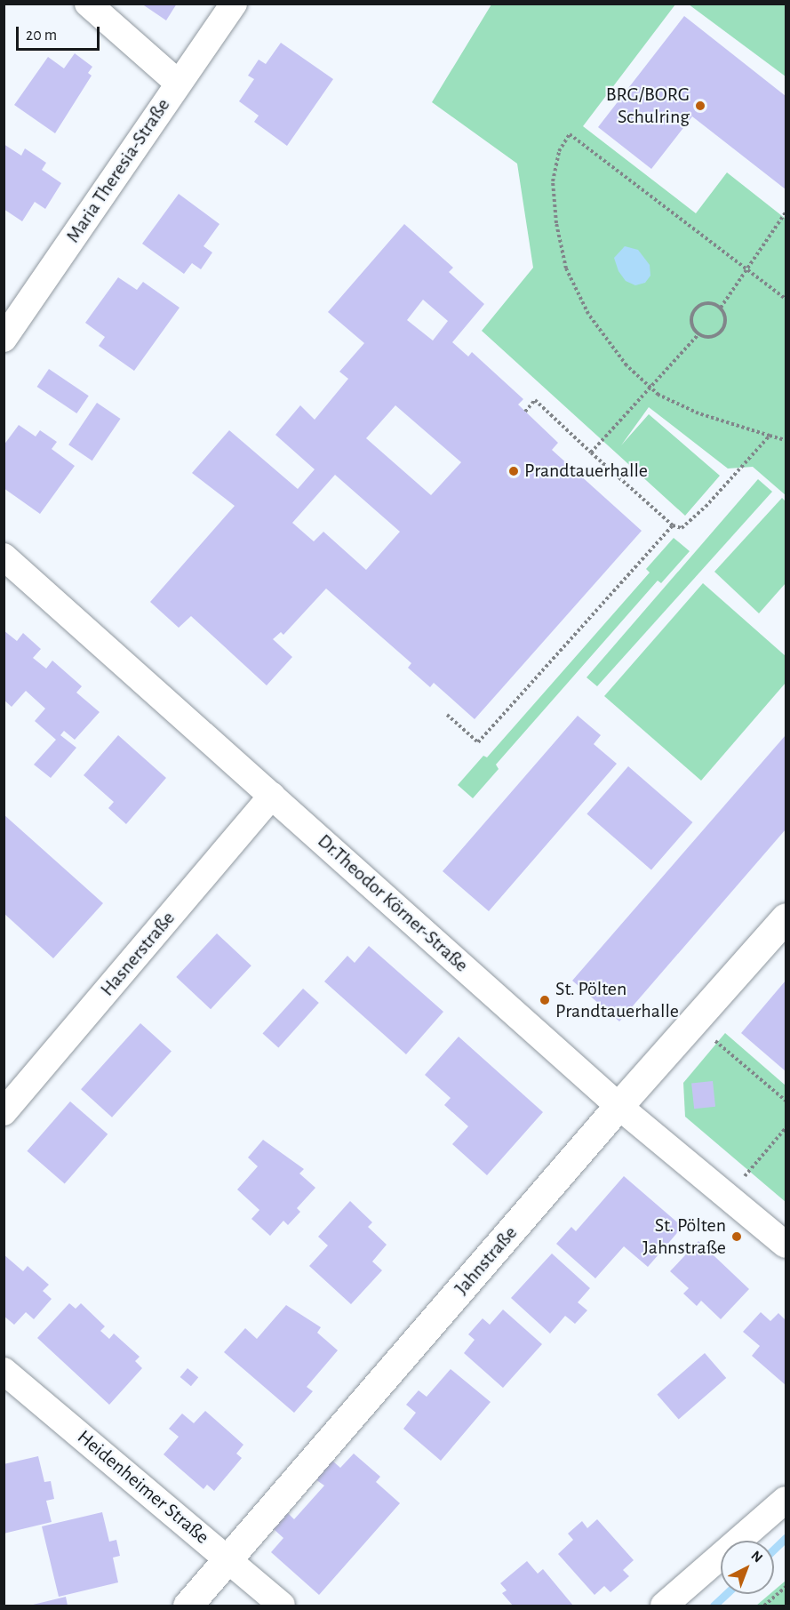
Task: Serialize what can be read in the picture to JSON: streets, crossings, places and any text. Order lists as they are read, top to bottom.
{
  "streets": {
    "street": [
      "Maria Theresia-Straße",
      "Dr.Theodor Körner-Straße",
      "Hasnerstraße",
      "Jahnstraße",
      "Heidenheimer Straße"
    ]
  },
  "crossings": [
    ["Dr.Theodor Körner-Straße", "Hasnerstraße"],
    ["Dr.Theodor Körner-Straße", "Jahnstraße"],
    ["Jahnstraße", "Heidenheimer Straße"]
  ],
  "places": [
    "BRG/BORG Schulring",
    "Prandtauerhalle",
    "St. Pölten Prandtauerhalle",
    "St. Pölten Jahnstraße"
  ],
  "scale_bar": "20 m",
  "north": "top right"
}
